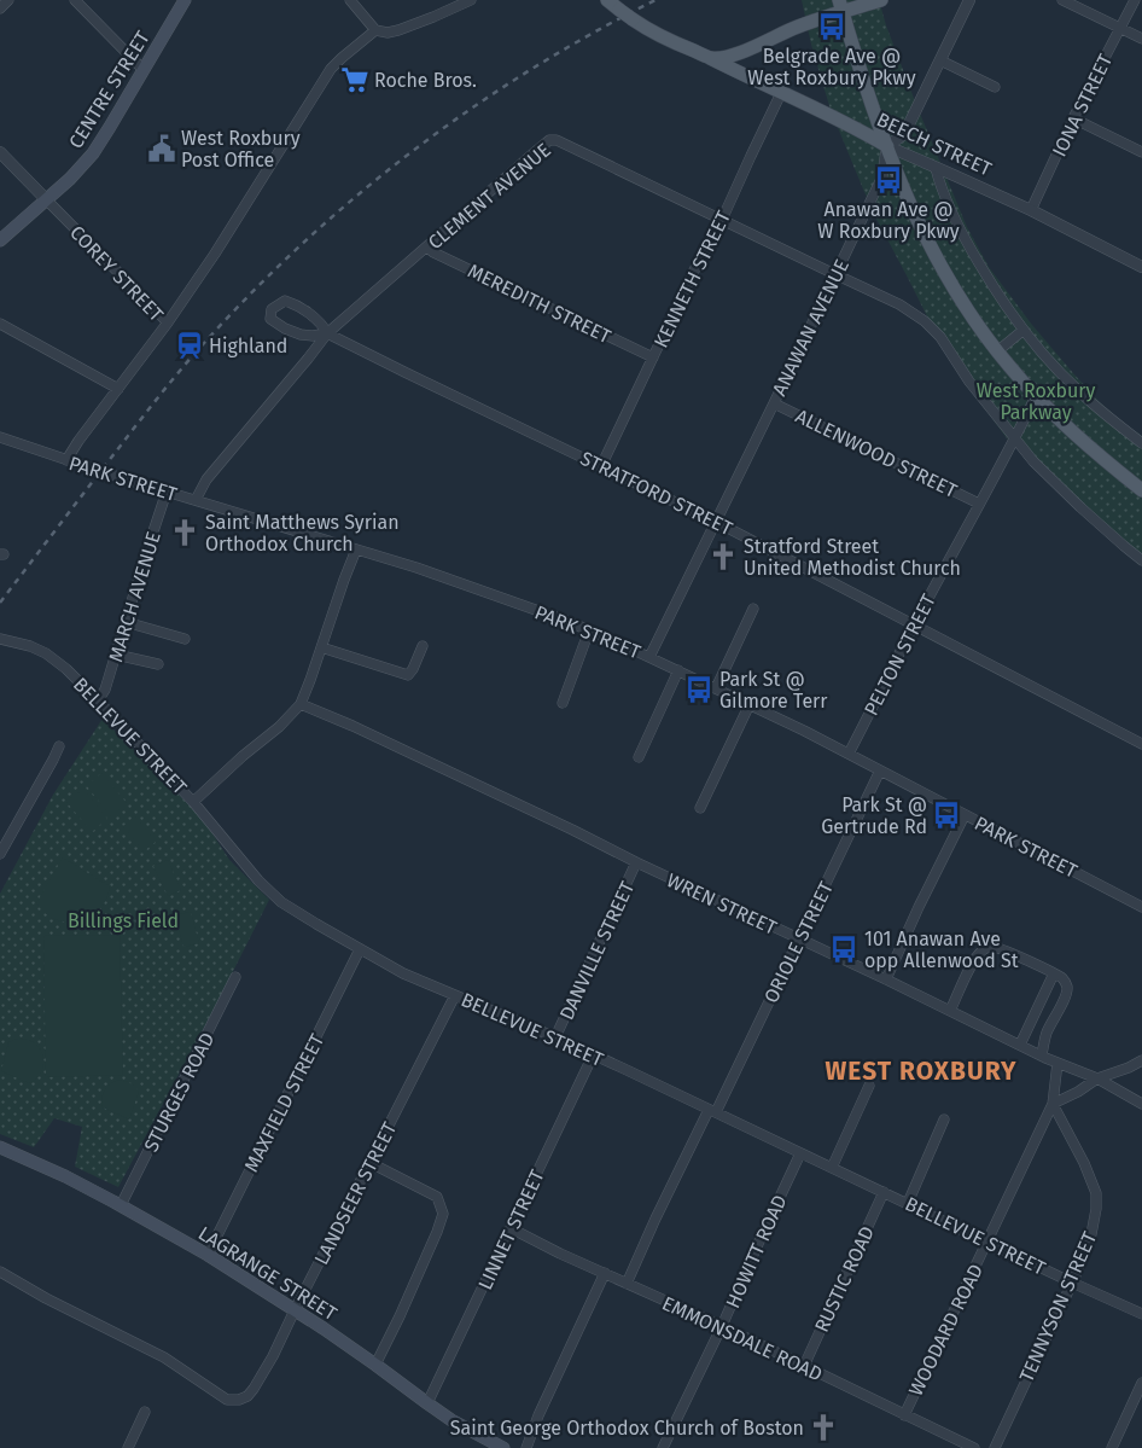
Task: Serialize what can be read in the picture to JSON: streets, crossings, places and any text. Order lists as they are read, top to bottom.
{
  "streets": {
    "main road": ["CENTRE STREET", "BEECH STREET", "LAGRANGE STREET"],
    "street": [
      "IONA STREET",
      "CLEMENT AVENUE",
      "COREY STREET",
      "KENNETH STREET",
      "MEREDITH STREET",
      "ANAWAN AVENUE",
      "ALLENWOOD STREET",
      "PARK STREET",
      "STRATFORD STREET",
      "MARCH AVENUE",
      "PELTON STREET",
      "BELLEVUE STREET",
      "WREN STREET",
      "ORIOLE STREET",
      "DANVILLE STREET",
      "STURGES ROAD",
      "MAXFIELD STREET",
      "LANDSEER STREET",
      "LINNET STREET",
      "HOWITT ROAD",
      "RUSTIC ROAD",
      "TENNYSON STREET",
      "WOODARD ROAD",
      "EMMONSDALE ROAD"
    ]
  },
  "crossings": [
    ["CENTRE STREET", "COREY STREET"],
    ["IONA STREET", "BEECH STREET"],
    ["BEECH STREET", "KENNETH STREET"],
    ["BEECH STREET", "ANAWAN AVENUE"],
    ["CLEMENT AVENUE", "KENNETH STREET"],
    ["CLEMENT AVENUE", "MEREDITH STREET"],
    ["CLEMENT AVENUE", "ANAWAN AVENUE"],
    ["CLEMENT AVENUE", "PARK STREET"],
    ["CLEMENT AVENUE", "STRATFORD STREET"],
    ["CLEMENT AVENUE", "PELTON STREET"],
    ["COREY STREET", "PARK STREET"],
    ["KENNETH STREET", "MEREDITH STREET"],
    ["KENNETH STREET", "STRATFORD STREET"],
    ["ANAWAN AVENUE", "ALLENWOOD STREET"],
    ["ANAWAN AVENUE", "PARK STREET"],
    ["ANAWAN AVENUE", "STRATFORD STREET"],
    ["ALLENWOOD STREET", "PELTON STREET"],
    ["PARK STREET", "MARCH AVENUE"],
    ["PARK STREET", "PELTON STREET"],
    ["PARK STREET", "ORIOLE STREET"],
    ["STRATFORD STREET", "PELTON STREET"],
    ["MARCH AVENUE", "BELLEVUE STREET"],
    ["BELLEVUE STREET", "ORIOLE STREET"],
    ["BELLEVUE STREET", "DANVILLE STREET"],
    ["BELLEVUE STREET", "MAXFIELD STREET"],
    ["BELLEVUE STREET", "LANDSEER STREET"],
    ["BELLEVUE STREET", "LINNET STREET"],
    ["BELLEVUE STREET", "HOWITT ROAD"],
    ["BELLEVUE STREET", "RUSTIC ROAD"],
    ["BELLEVUE STREET", "TENNYSON STREET"],
    ["BELLEVUE STREET", "WOODARD ROAD"],
    ["WREN STREET", "ORIOLE STREET"],
    ["WREN STREET", "DANVILLE STREET"],
    ["ORIOLE STREET", "EMMONSDALE ROAD"],
    ["STURGES ROAD", "LAGRANGE STREET"],
    ["MAXFIELD STREET", "LAGRANGE STREET"],
    ["LANDSEER STREET", "LAGRANGE STREET"],
    ["LINNET STREET", "LAGRANGE STREET"],
    ["LINNET STREET", "EMMONSDALE ROAD"],
    ["HOWITT ROAD", "EMMONSDALE ROAD"],
    ["RUSTIC ROAD", "EMMONSDALE ROAD"],
    ["TENNYSON STREET", "WOODARD ROAD"],
    ["WOODARD ROAD", "EMMONSDALE ROAD"]
  ],
  "districts": ["WEST ROXBURY"],
  "parks": ["West Roxbury Parkway", "Billings Field"],
  "places": {
    "bus stop": [
      "Belgrade Ave @ West Roxbury Pkwy",
      "Anawan Ave @ W Roxbury Pkwy",
      "Park St @ Gilmore Terr",
      "Park St @ Gertrude Rd",
      "101 Anawan Ave opp Allenwood St"
    ],
    "supermarket": ["Roche Bros."],
    "public building": ["West Roxbury Post Office"],
    "station": ["Highland"],
    "church": ["Saint Matthews Syrian Orthodox Church", "Stratford Street United Methodist Church", "Saint George Orthodox Church of Boston"]
  }
}
